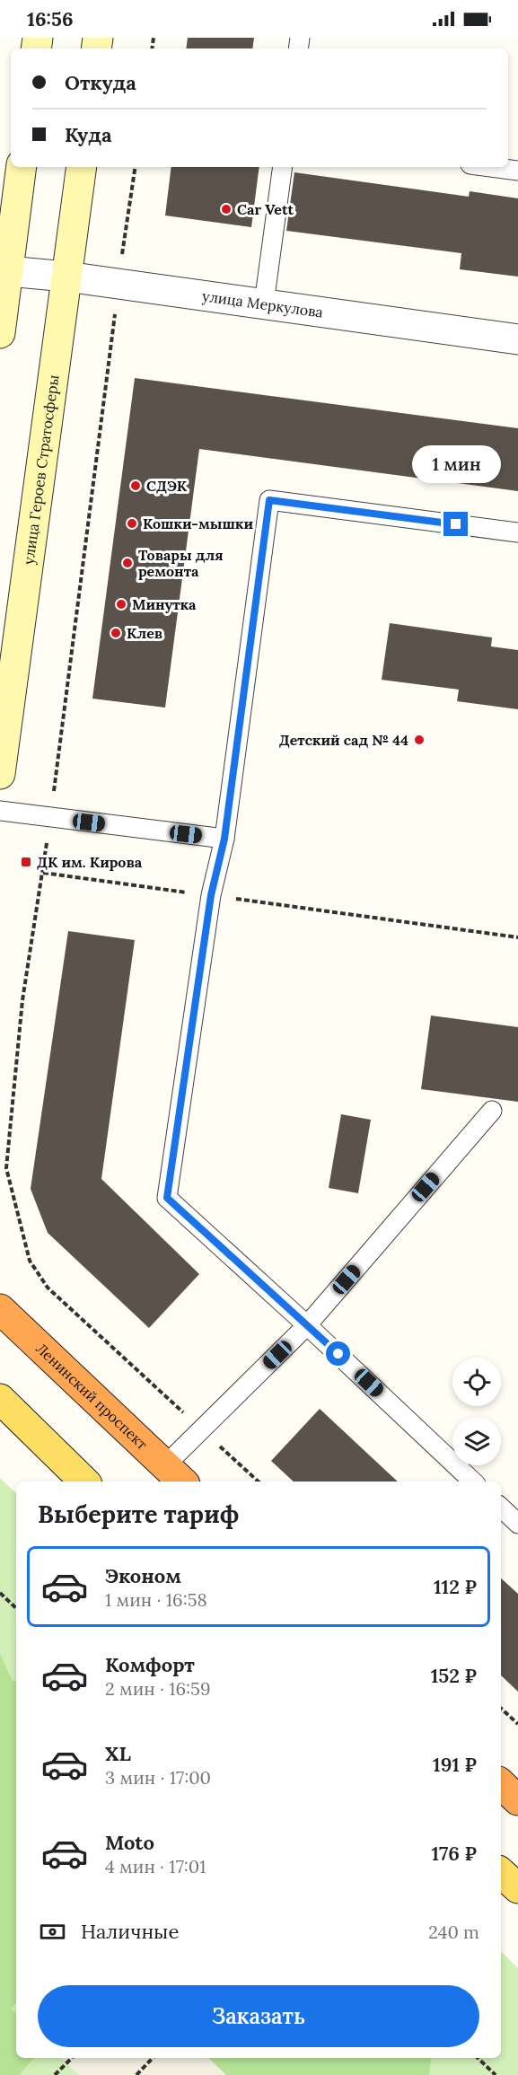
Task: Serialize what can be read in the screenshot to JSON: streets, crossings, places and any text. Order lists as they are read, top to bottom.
{
  "streets": {
    "highway": ["Ленинский проспект"],
    "main road": ["улица Героев Стратосферы"],
    "street": ["улица Меркулова"]
  },
  "crossings": [
    ["улица Меркулова", "улица Героев Стратосферы"]
  ],
  "places": {
    "other": [
      "Car Vett",
      "СДЭК",
      "Кошки-мышки",
      "Товары для ремонта",
      "Минутка",
      "Клев",
      "Детский сад № 44"
    ],
    "transit": ["ДК им. Кирова"]
  },
  "page": {
    "status": "16:56",
    "banner": ["Откуда", "Куда"],
    "bubble": "1 мин",
    "heading": "Выберите тариф",
    "list": [
      {
        "name": "Эконом",
        "note": "1 мин · 16:58",
        "value": "112 ₽"
      },
      {
        "name": "Комфорт",
        "note": "2 мин · 16:59",
        "value": "152 ₽"
      },
      {
        "name": "XL",
        "note": "3 мин · 17:00",
        "value": "191 ₽"
      },
      {
        "name": "Moto",
        "note": "4 мин · 17:01",
        "value": "176 ₽"
      }
    ],
    "pay": ["Наличные", "240 m"],
    "buttons": "Заказать"
  }
}
